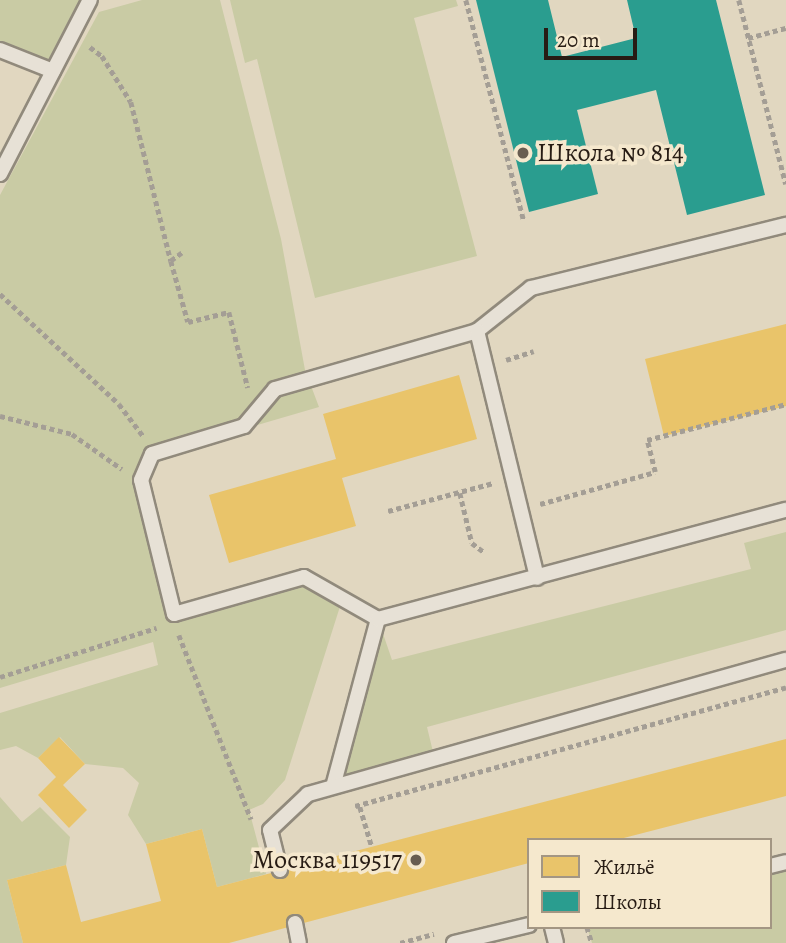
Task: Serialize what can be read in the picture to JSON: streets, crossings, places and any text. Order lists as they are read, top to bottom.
{
  "places": ["Школа № 814", "Москва 119517"],
  "legend": ["Жильё", "Школы"],
  "scale_bar": "20 m"
}
